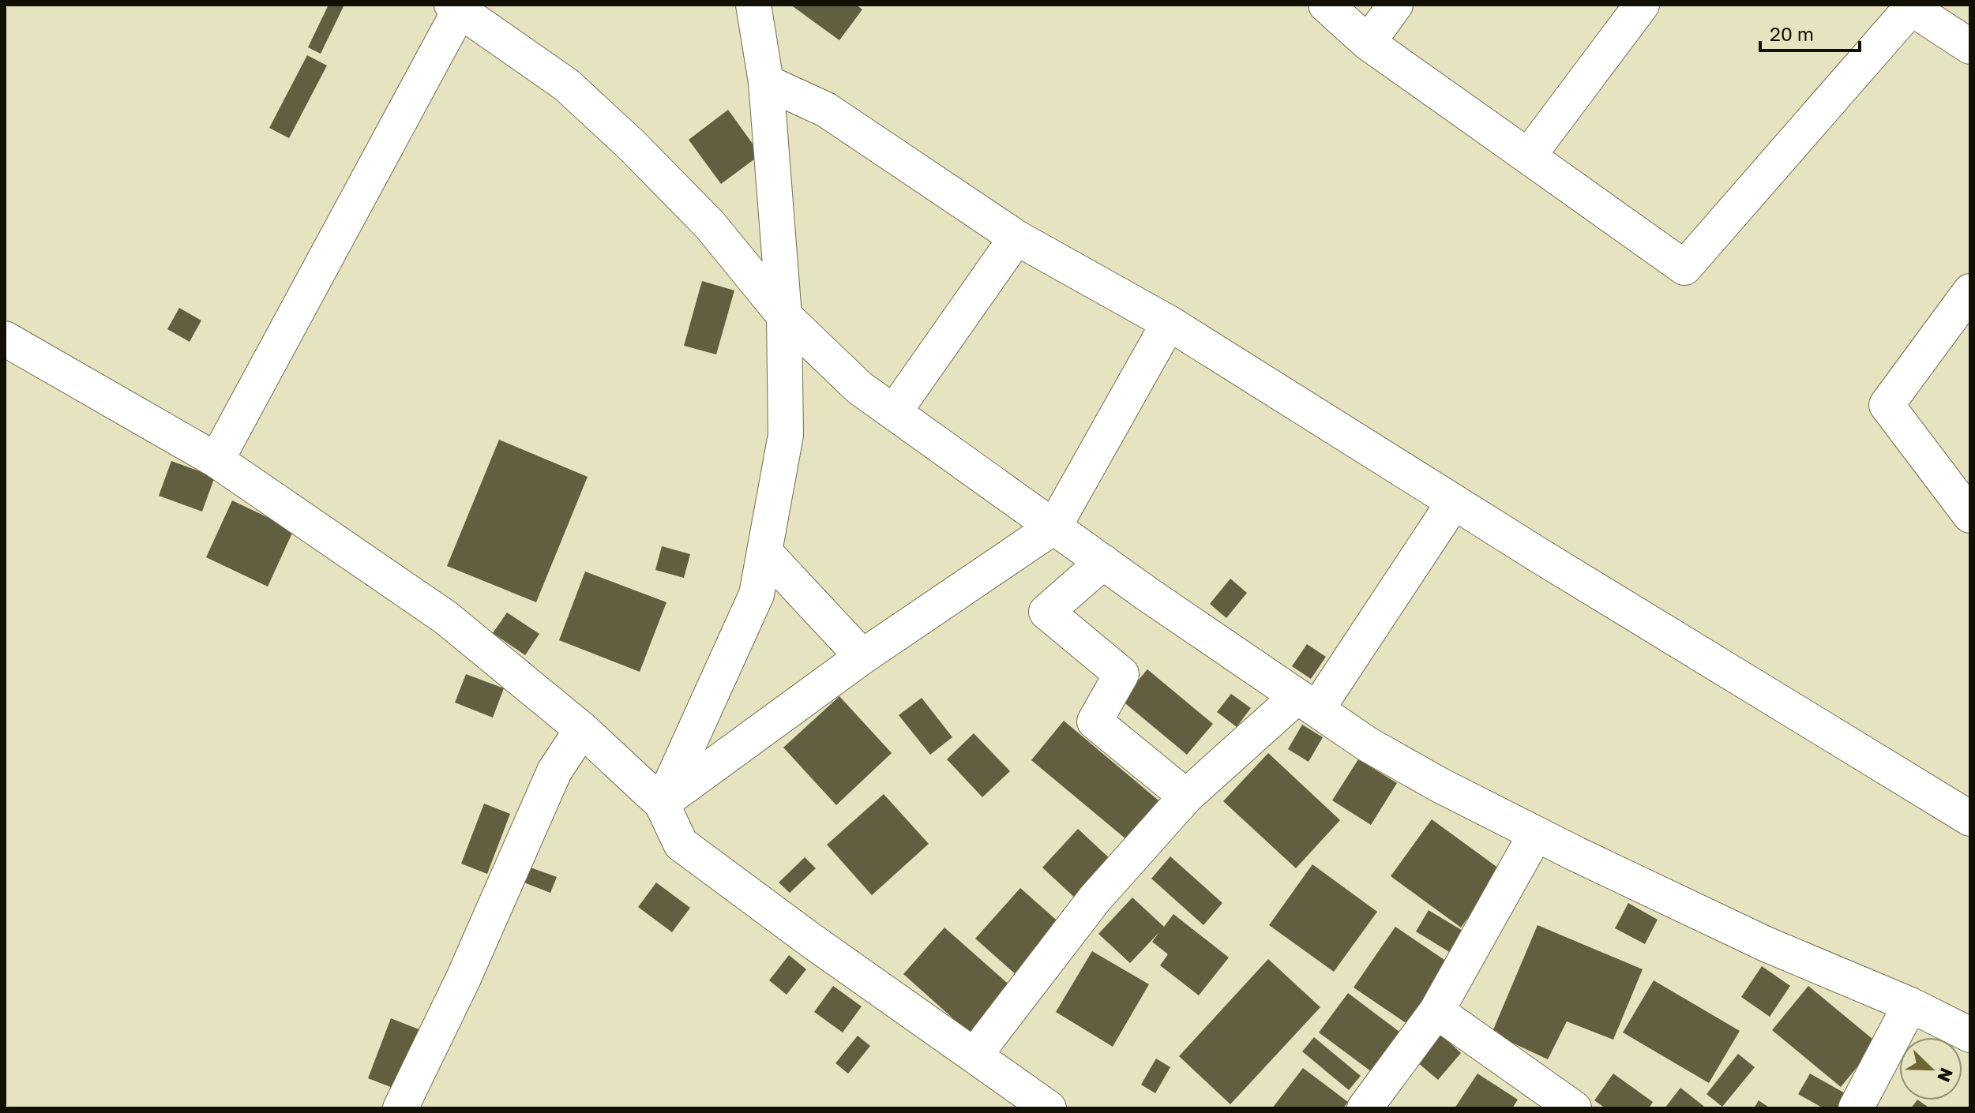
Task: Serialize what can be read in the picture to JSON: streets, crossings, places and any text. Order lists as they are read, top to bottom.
{
  "scale_bar": "20 m",
  "north": "bottom right"
}
